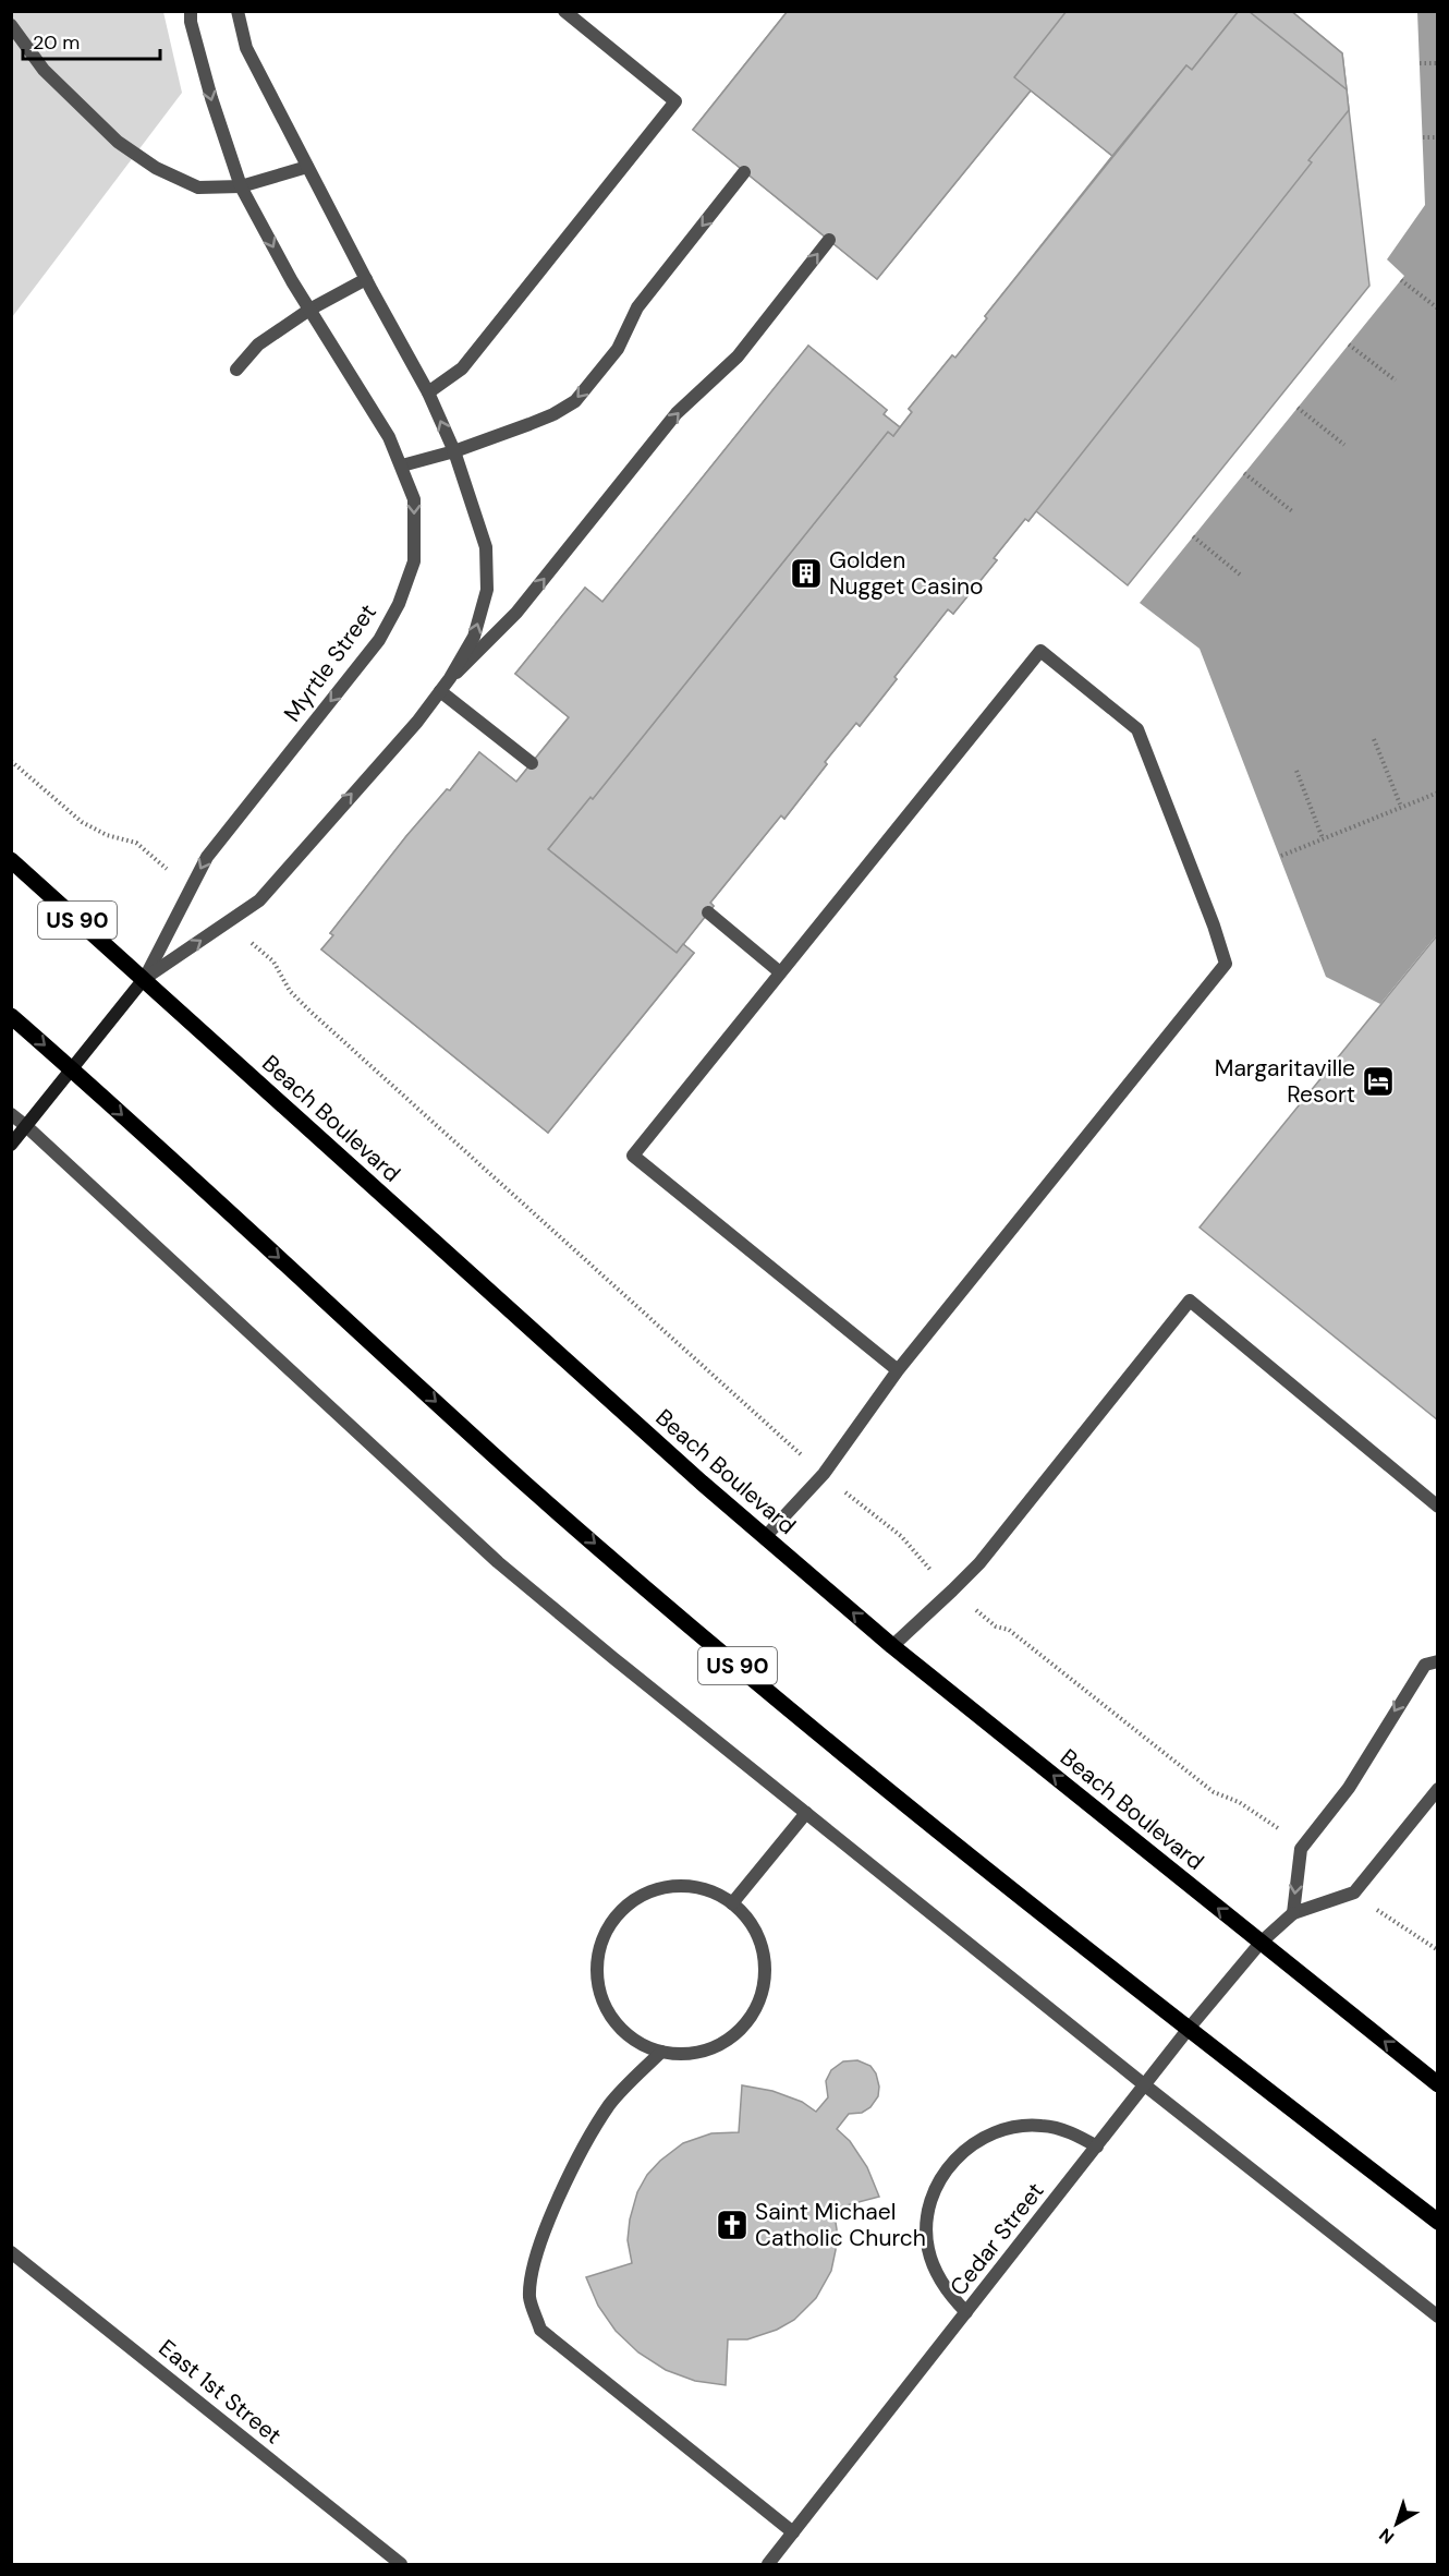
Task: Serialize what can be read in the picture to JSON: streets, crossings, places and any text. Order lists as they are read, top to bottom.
{
  "streets": {
    "main road": ["Myrtle Street", "US 90", "Beach Boulevard"],
    "street": ["Cedar Street", "East 1st Street"]
  },
  "crossings": [
    ["Myrtle Street", "US 90"],
    ["Myrtle Street", "Beach Boulevard"],
    ["US 90", "Cedar Street"],
    ["Beach Boulevard", "Cedar Street"]
  ],
  "one_way": ["Myrtle Street"],
  "places": {
    "building": ["Golden Nugget Casino"],
    "hotel": ["Margaritaville Resort"],
    "church": ["Saint Michael Catholic Church"]
  },
  "scale_bar": "20 m",
  "north": "bottom left"
}
